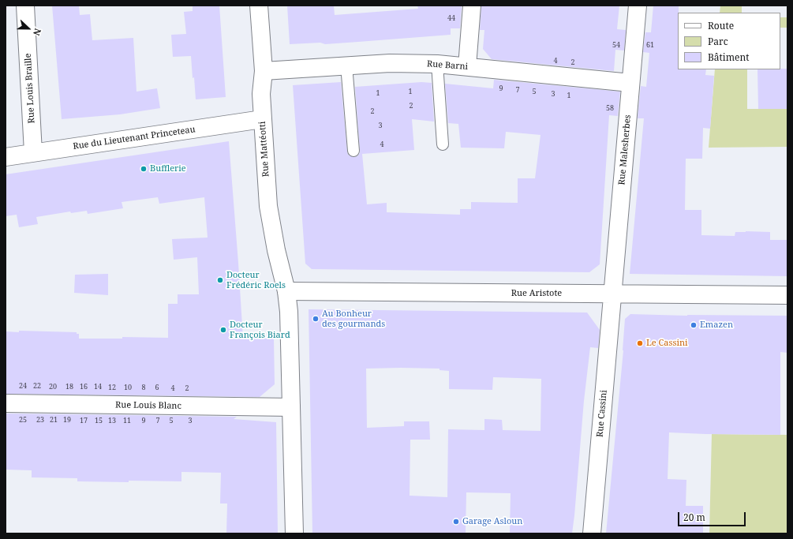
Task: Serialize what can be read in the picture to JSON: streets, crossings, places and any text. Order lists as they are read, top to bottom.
{
  "streets": {
    "street": [
      "Rue Barni",
      "Rue Louis Braille",
      "Rue du Lieutenant Princeteau",
      "Rue Mattéotti",
      "Rue Malesherbes",
      "Rue Aristote",
      "Rue Louis Blanc",
      "Rue Cassini"
    ]
  },
  "crossings": [
    ["Rue Barni", "Rue Mattéotti"],
    ["Rue Barni", "Rue Malesherbes"],
    ["Rue Louis Braille", "Rue du Lieutenant Princeteau"],
    ["Rue du Lieutenant Princeteau", "Rue Mattéotti"],
    ["Rue Mattéotti", "Rue Aristote"],
    ["Rue Mattéotti", "Rue Louis Blanc"],
    ["Rue Malesherbes", "Rue Aristote"],
    ["Rue Malesherbes", "Rue Cassini"],
    ["Rue Aristote", "Rue Cassini"]
  ],
  "places": [
    "Bufflerie",
    "Docteur Frédéric Roels",
    "Au Bonheur des gourmands",
    "Emazen",
    "Docteur François Biard",
    "Le Cassini",
    "Garage Asloun"
  ],
  "house_numbers": [
    "44",
    "54",
    "61",
    "4",
    "2",
    "9",
    "7",
    "1",
    "5",
    "1",
    "3",
    "1",
    "2",
    "58",
    "2",
    "3",
    "4",
    "24",
    "22",
    "20",
    "18",
    "16",
    "14",
    "12",
    "10",
    "8",
    "6",
    "4",
    "2",
    "25",
    "23",
    "21",
    "19",
    "17",
    "15",
    "13",
    "11",
    "9",
    "7",
    "5",
    "3"
  ],
  "legend": ["Route", "Parc", "Bâtiment"],
  "scale_bar": "20 m",
  "north": "right"
}
